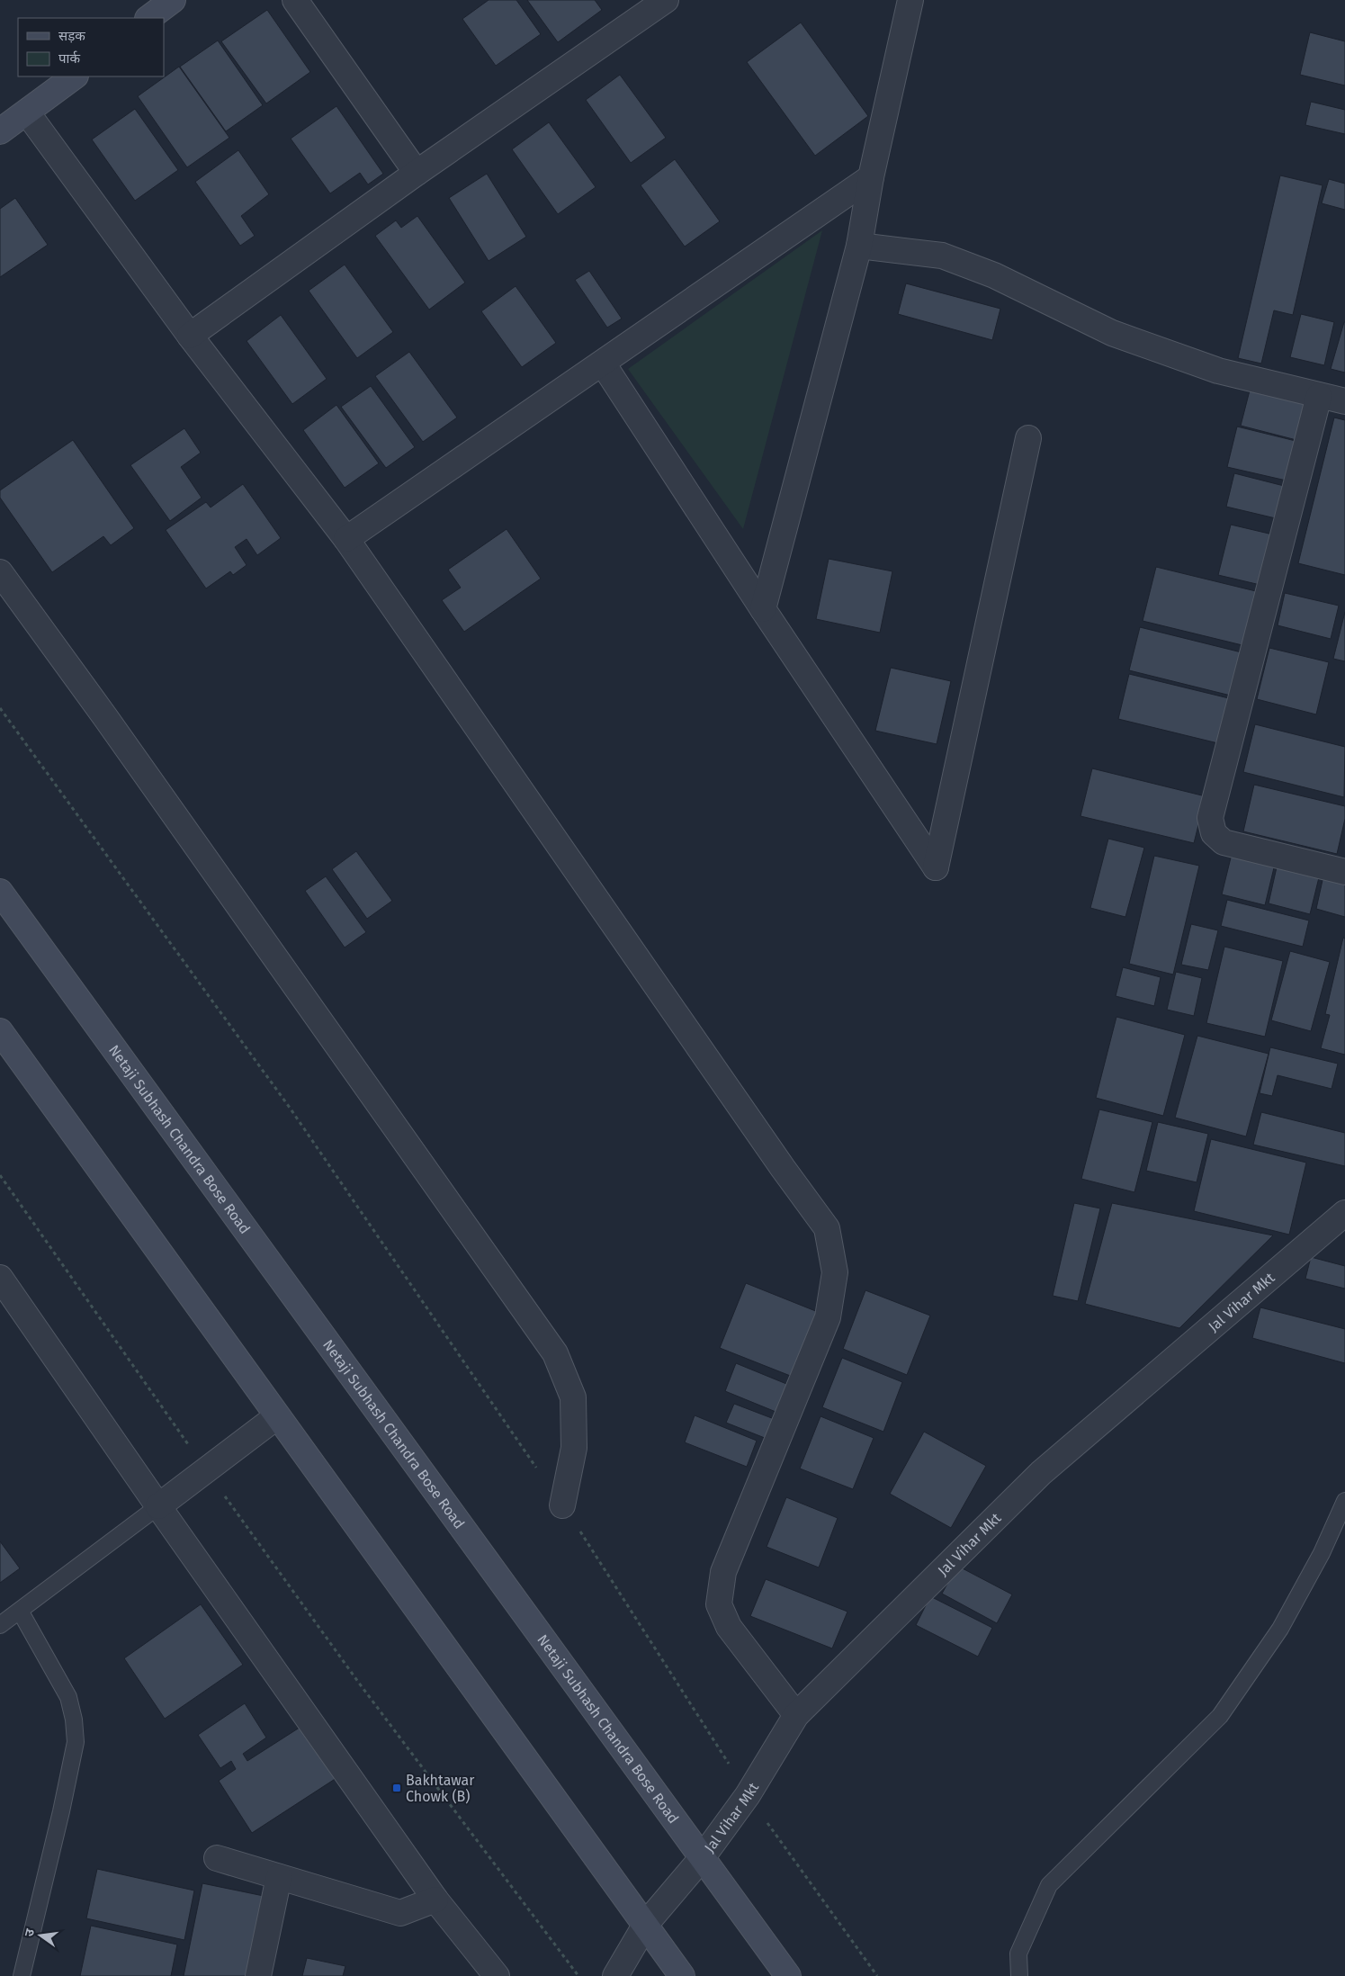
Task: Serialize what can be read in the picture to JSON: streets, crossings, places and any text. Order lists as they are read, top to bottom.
{
  "streets": {
    "main road": ["Netaji Subhash Chandra Bose Road"],
    "street": ["Jal Vihar Mkt"]
  },
  "crossings": [
    ["Netaji Subhash Chandra Bose Road", "Jal Vihar Mkt"]
  ],
  "places": {
    "transit": ["Bakhtawar Chowk (B)"]
  },
  "legend": ["सड़क", "पार्क"],
  "north": "left"
}
